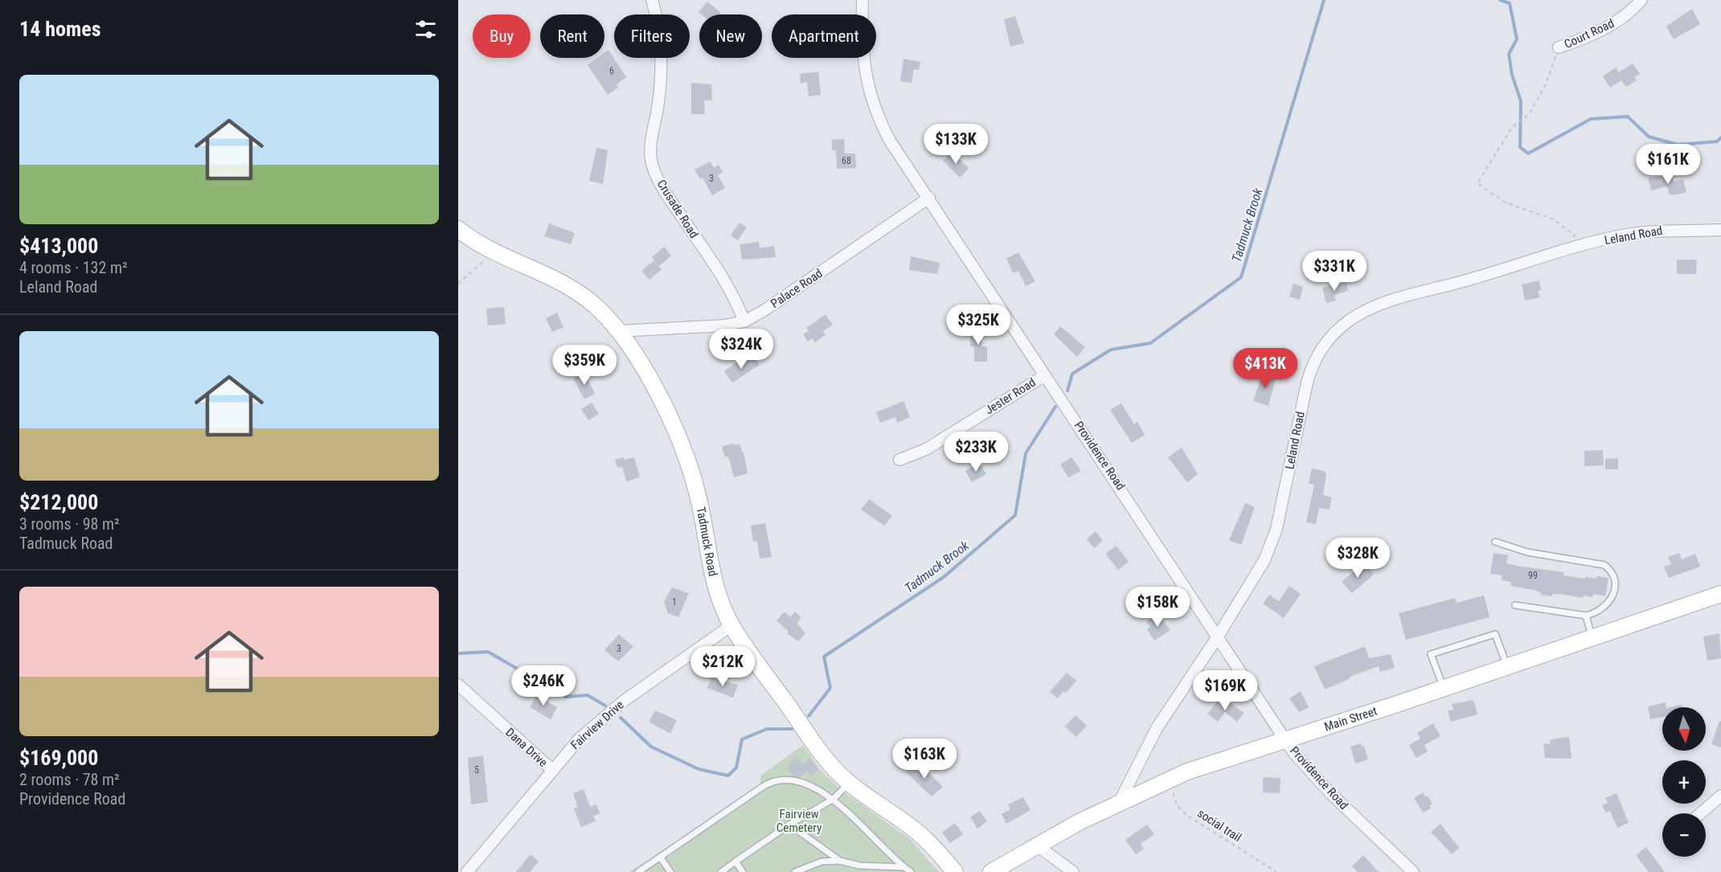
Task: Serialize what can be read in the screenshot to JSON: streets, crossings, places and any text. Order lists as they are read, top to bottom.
{
  "streets": {
    "street": [
      "Court Road",
      "Crusade Road",
      "Leland Road",
      "Palace Road",
      "Jester Road",
      "Providence Road",
      "Tadmuck Road",
      "Main Street",
      "Fairview Drive",
      "Dana Drive"
    ],
    "path": ["social trail"]
  },
  "crossings": [
    ["Crusade Road", "Palace Road"],
    ["Leland Road", "Providence Road"],
    ["Leland Road", "Main Street"],
    ["Palace Road", "Providence Road"],
    ["Palace Road", "Tadmuck Road"],
    ["Jester Road", "Providence Road"],
    ["Providence Road", "Main Street"],
    ["Tadmuck Road", "Fairview Drive"],
    ["Main Street", "social trail"],
    ["Fairview Drive", "Dana Drive"]
  ],
  "water": ["Tadmuck Brook"],
  "parks": ["Fairview Cemetery"],
  "house_numbers": [
    "6",
    "68",
    "3",
    "99",
    "1",
    "3",
    "5"
  ],
  "north": "bottom",
  "page": {
    "heading": "14 homes",
    "chip": [
      "Buy",
      "Rent",
      "Filters",
      "New",
      "Apartment"
    ],
    "list": [
      {
        "name": "$413,000",
        "note": "4 rooms · 132 m² · Leland Road"
      },
      {
        "name": "$212,000",
        "note": "3 rooms · 98 m² · Tadmuck Road"
      },
      {
        "name": "$169,000",
        "note": "2 rooms · 78 m² · Providence Road"
      }
    ],
    "price": [
      "$133K",
      "$161K",
      "$331K",
      "$325K",
      "$324K",
      "$359K",
      "$413K",
      "$233K",
      "$328K",
      "$158K",
      "$212K",
      "$246K",
      "$169K",
      "$163K"
    ],
    "map_buttons": ["+", "−"]
  }
}
